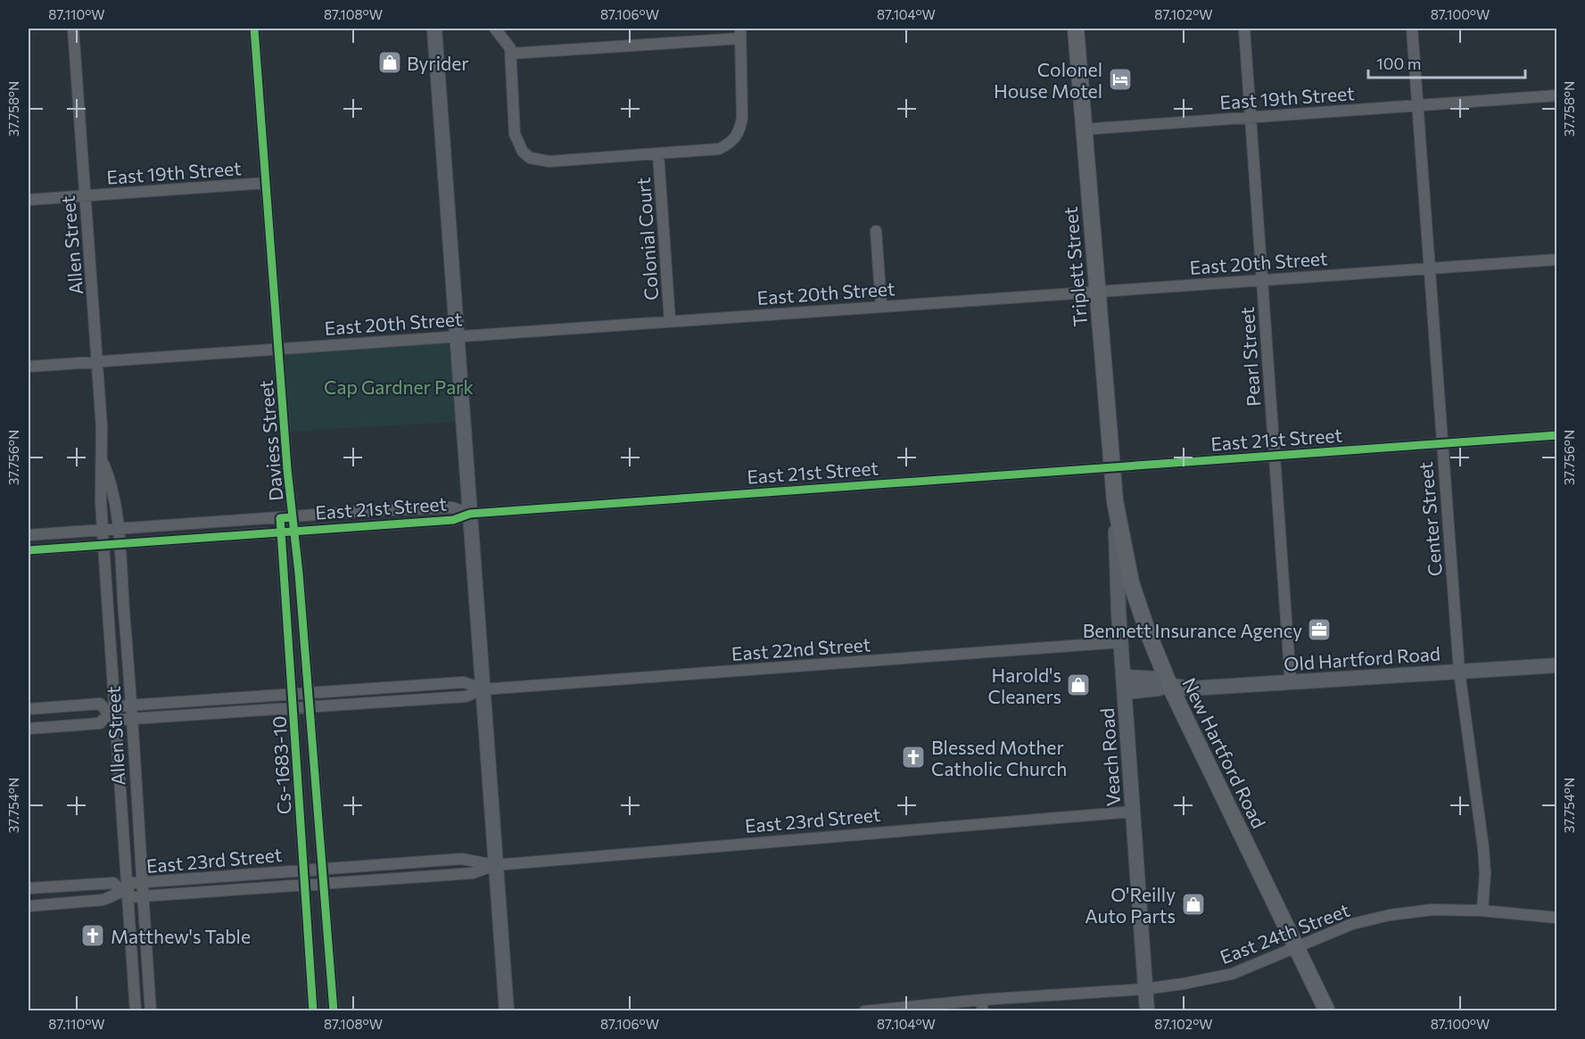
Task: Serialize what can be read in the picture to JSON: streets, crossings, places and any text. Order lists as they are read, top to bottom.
{
  "streets": {
    "main road": ["Triplett Street", "New Hartford Road"],
    "street": [
      "East 19th Street",
      "Colonial Court",
      "Allen Street",
      "East 20th Street",
      "Pearl Street",
      "East 21st Street",
      "Daviess Street",
      "Center Street",
      "East 22nd Street",
      "Old Hartford Road",
      "Veach Road",
      "Cs-1683-10",
      "East 23rd Street",
      "East 24th Street"
    ]
  },
  "crossings": [
    ["East 19th Street", "Allen Street"],
    ["East 19th Street", "Triplett Street"],
    ["East 19th Street", "Pearl Street"],
    ["East 19th Street", "Daviess Street"],
    ["East 19th Street", "Center Street"],
    ["Colonial Court", "East 20th Street"],
    ["Allen Street", "East 20th Street"],
    ["Allen Street", "East 21st Street"],
    ["Allen Street", "East 22nd Street"],
    ["Allen Street", "East 23rd Street"],
    ["East 20th Street", "Triplett Street"],
    ["East 20th Street", "Pearl Street"],
    ["East 20th Street", "Daviess Street"],
    ["East 20th Street", "Center Street"],
    ["Triplett Street", "East 21st Street"],
    ["Triplett Street", "New Hartford Road"],
    ["Triplett Street", "Veach Road"],
    ["Pearl Street", "East 21st Street"],
    ["Pearl Street", "Old Hartford Road"],
    ["East 21st Street", "Daviess Street"],
    ["East 21st Street", "Center Street"],
    ["East 21st Street", "Cs-1683-10"],
    ["Daviess Street", "East 22nd Street"],
    ["Daviess Street", "East 23rd Street"],
    ["Center Street", "Old Hartford Road"],
    ["Center Street", "East 24th Street"],
    ["East 22nd Street", "Veach Road"],
    ["East 22nd Street", "Cs-1683-10"],
    ["Old Hartford Road", "New Hartford Road"],
    ["Old Hartford Road", "Veach Road"],
    ["New Hartford Road", "Veach Road"],
    ["New Hartford Road", "East 24th Street"],
    ["Veach Road", "East 23rd Street"],
    ["Veach Road", "East 24th Street"],
    ["Cs-1683-10", "East 23rd Street"]
  ],
  "parks": ["Cap Gardner Park"],
  "places": {
    "shop": ["Byrider", "Harold's Cleaners", "O'Reilly Auto Parts"],
    "hotel": ["Colonel House Motel"],
    "office": ["Bennett Insurance Agency"],
    "church": ["Blessed Mother Catholic Church", "Matthew's Table"]
  },
  "scale_bar": "100 m",
  "coordinates": [
    "87.110°W",
    "87.108°W",
    "87.106°W",
    "87.104°W",
    "87.102°W",
    "87.100°W",
    "37.758°N",
    "37.756°N",
    "37.754°N"
  ]
}
